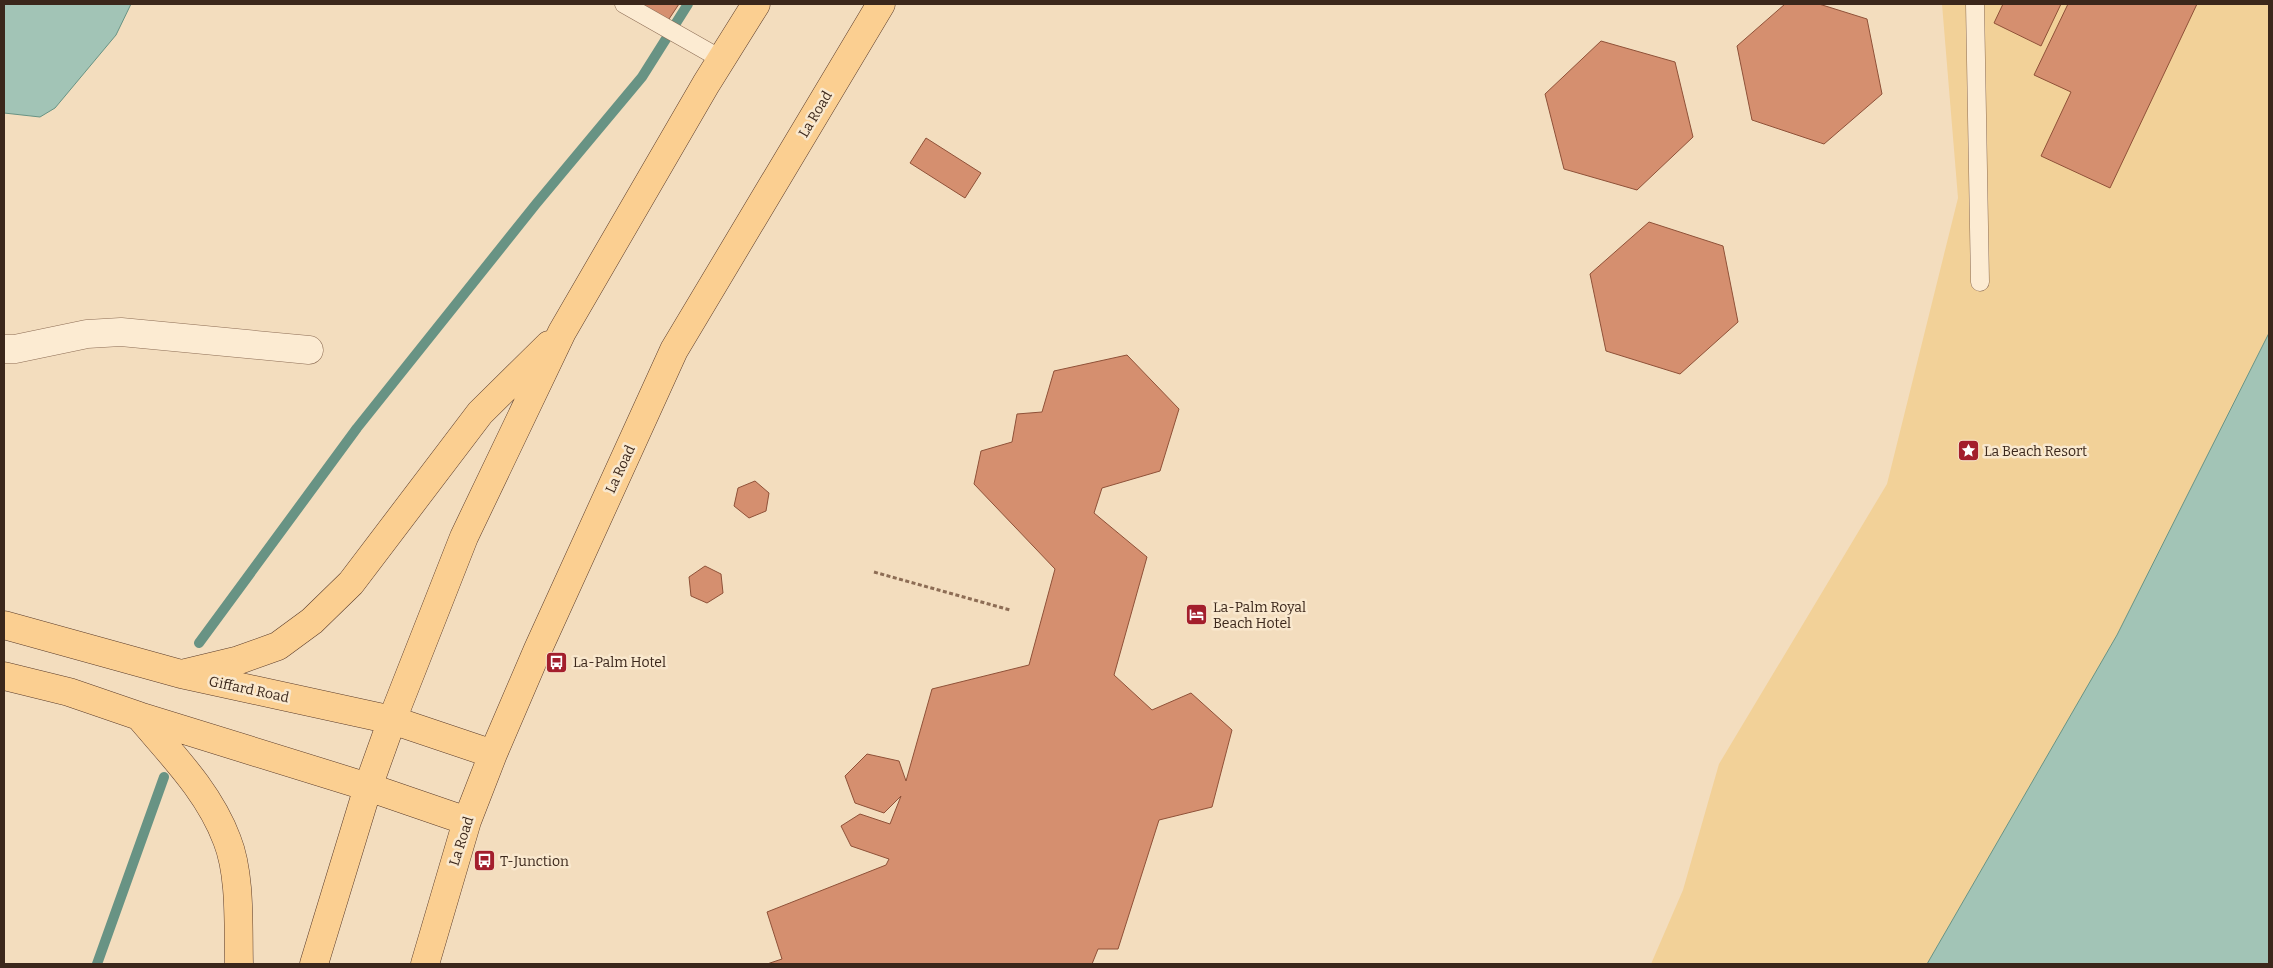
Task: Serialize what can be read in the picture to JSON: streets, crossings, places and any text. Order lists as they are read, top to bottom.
{
  "streets": {
    "main road": ["La Road", "Giffard Road"]
  },
  "crossings": [
    ["La Road", "Giffard Road"]
  ],
  "places": {
    "place": ["La Beach Resort"],
    "hotel": ["La-Palm Royal Beach Hotel"],
    "bus stop": ["La-Palm Hotel", "T-Junction"]
  }
}
